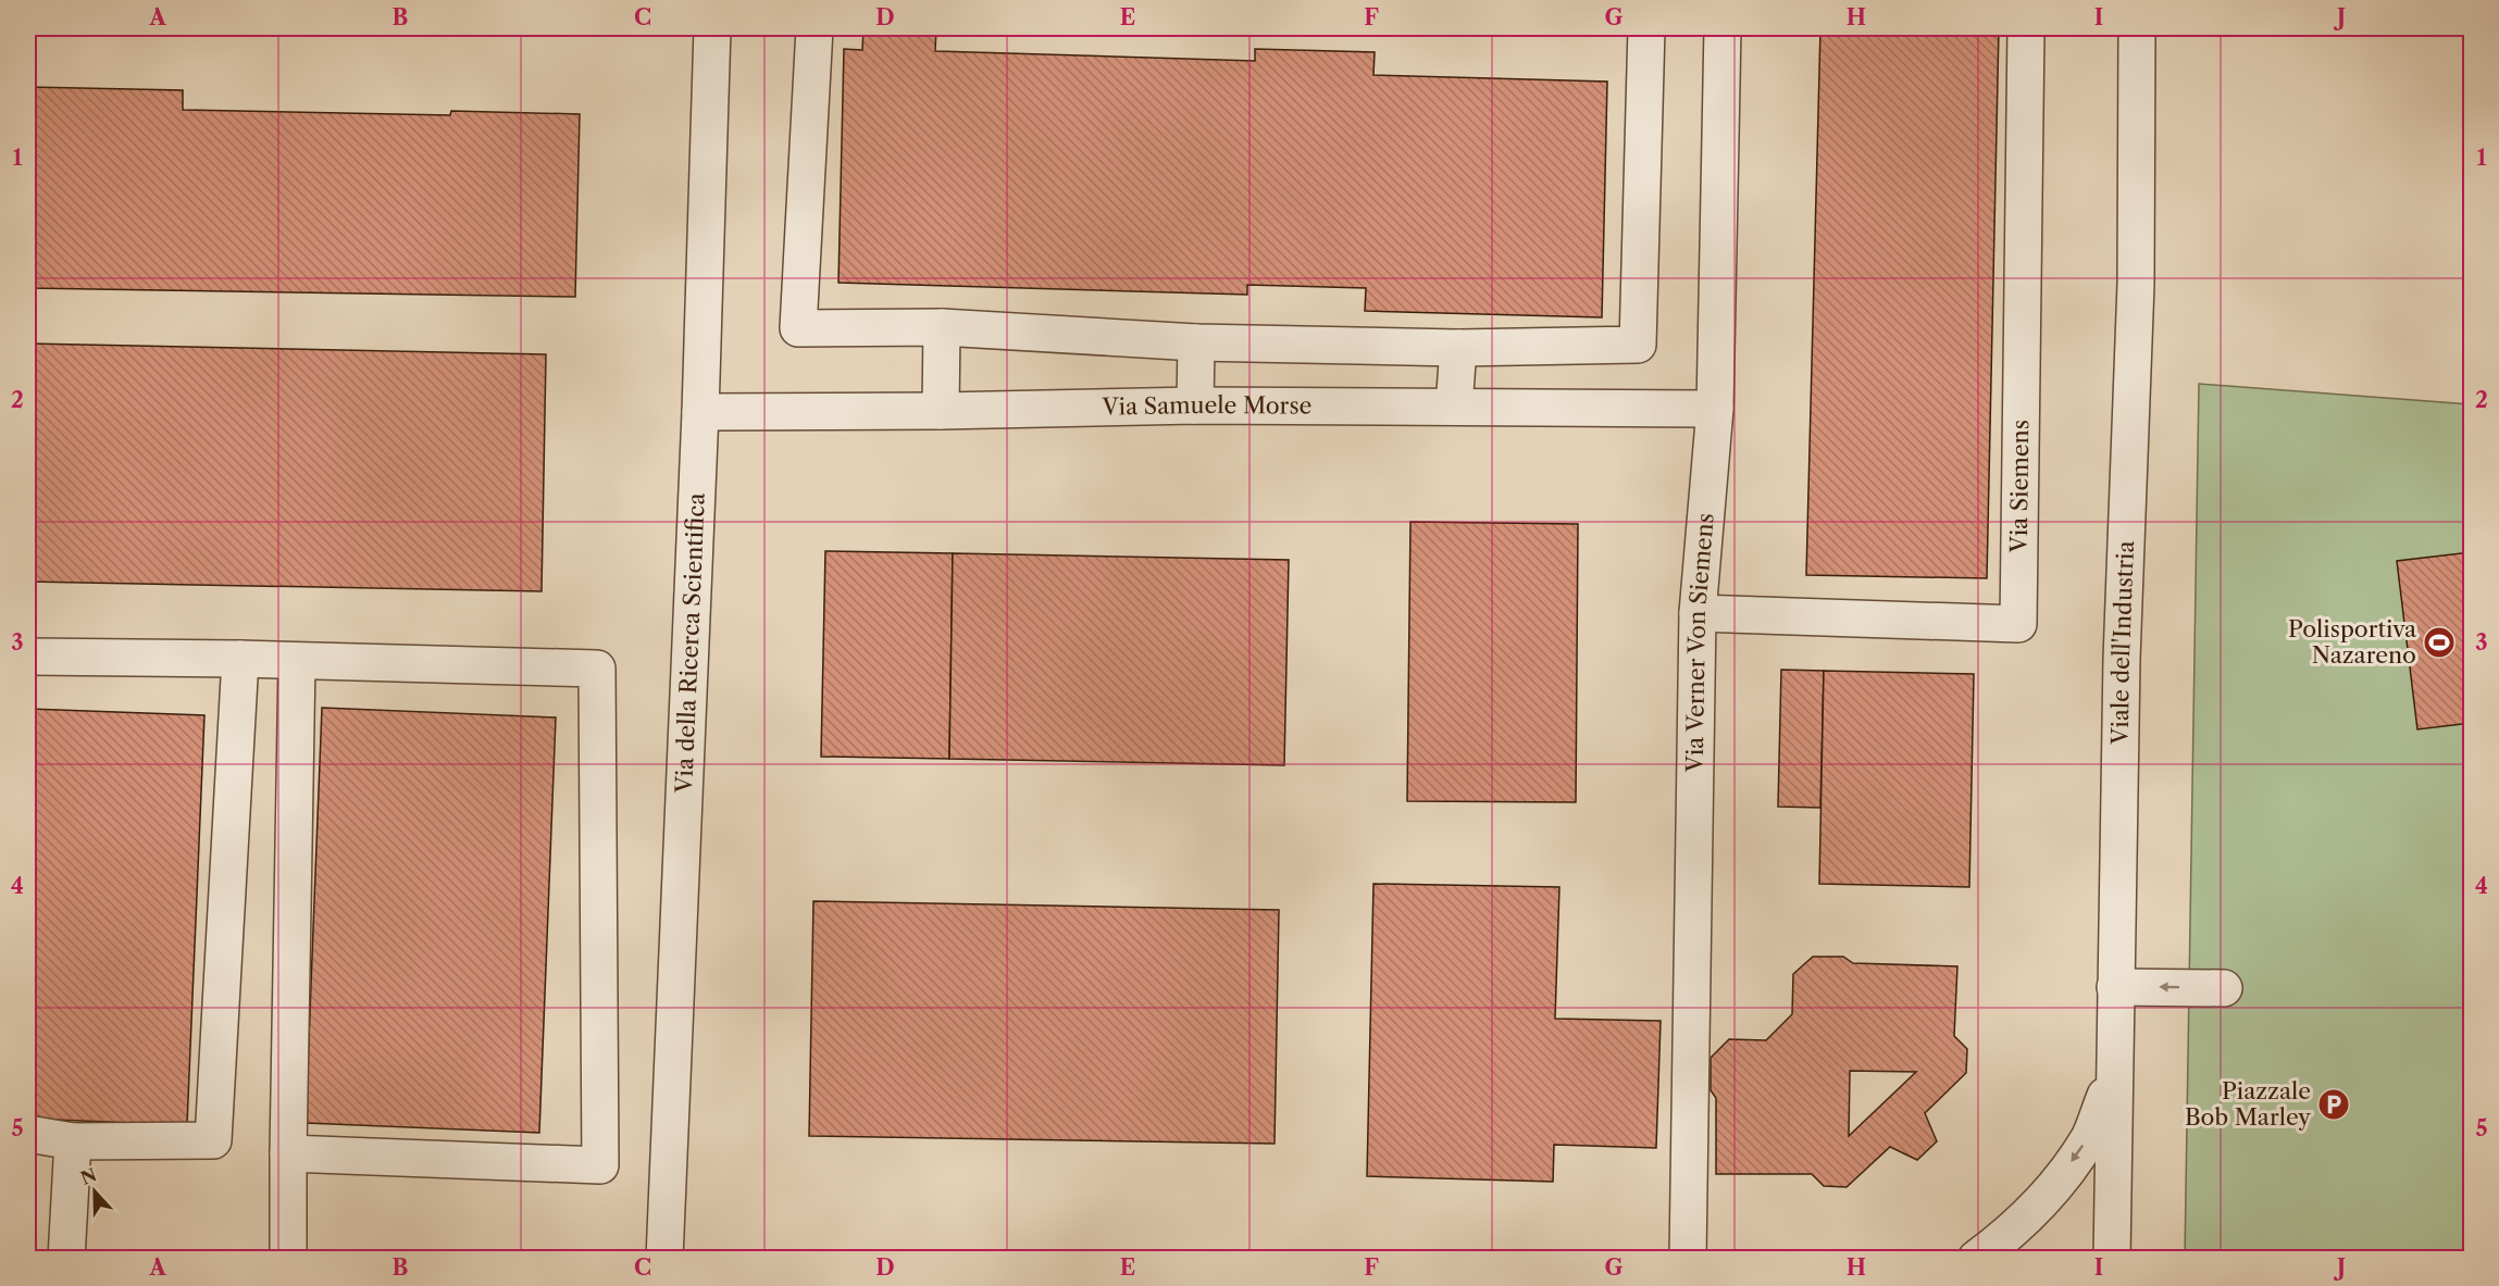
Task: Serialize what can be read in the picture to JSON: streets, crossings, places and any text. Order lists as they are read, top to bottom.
{
  "streets": {
    "street": [
      "Via Samuele Morse",
      "Via Siemens",
      "Via Verner Von Siemens",
      "Viale dell'Industria",
      "Via della Ricerca Scientifica"
    ]
  },
  "crossings": [
    ["Via Samuele Morse", "Via Verner Von Siemens"],
    ["Via Samuele Morse", "Via della Ricerca Scientifica"],
    ["Via Siemens", "Via Verner Von Siemens"]
  ],
  "places": {
    "sports": ["Polisportiva Nazareno"],
    "parking": ["Piazzale Bob Marley"]
  },
  "north": "top",
  "grid": {
    "columns": [
      "A",
      "B",
      "C",
      "D",
      "E",
      "F",
      "G",
      "H",
      "I",
      "J"
    ],
    "rows": [
      "1",
      "2",
      "3",
      "4",
      "5"
    ]
  }
}
